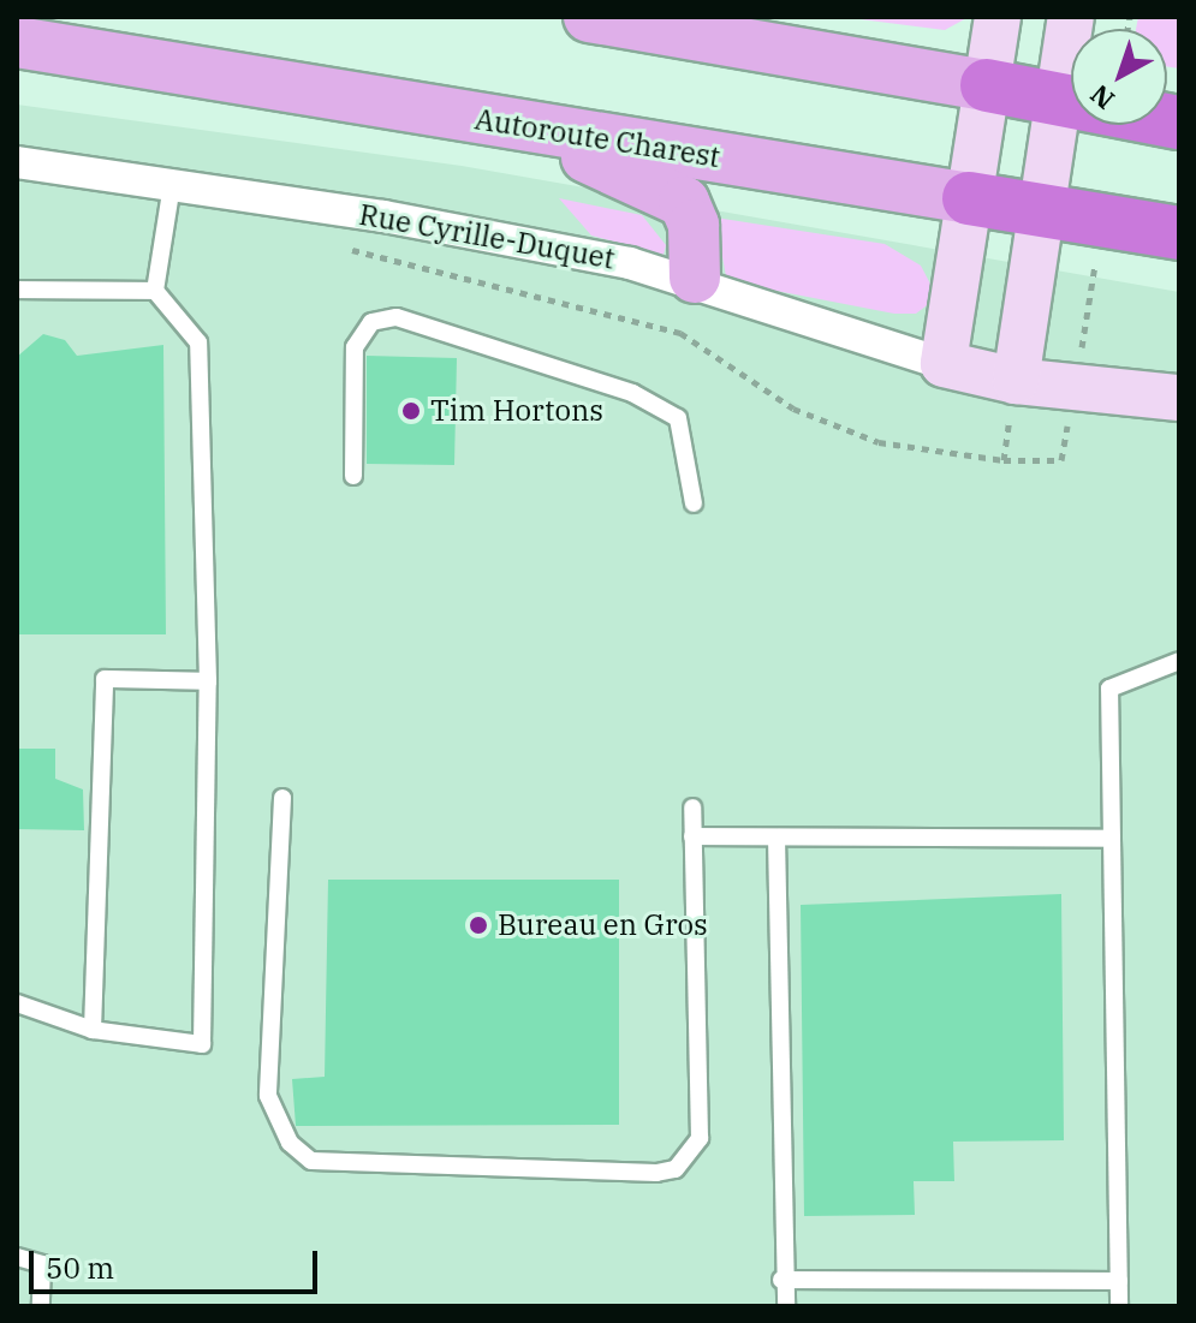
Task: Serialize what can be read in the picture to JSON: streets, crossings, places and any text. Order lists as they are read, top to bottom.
{
  "streets": {
    "highway": ["Autoroute Charest"],
    "street": ["Rue Cyrille-Duquet"]
  },
  "places": ["Tim Hortons", "Bureau en Gros"],
  "scale_bar": "50 m",
  "north": "bottom left"
}
